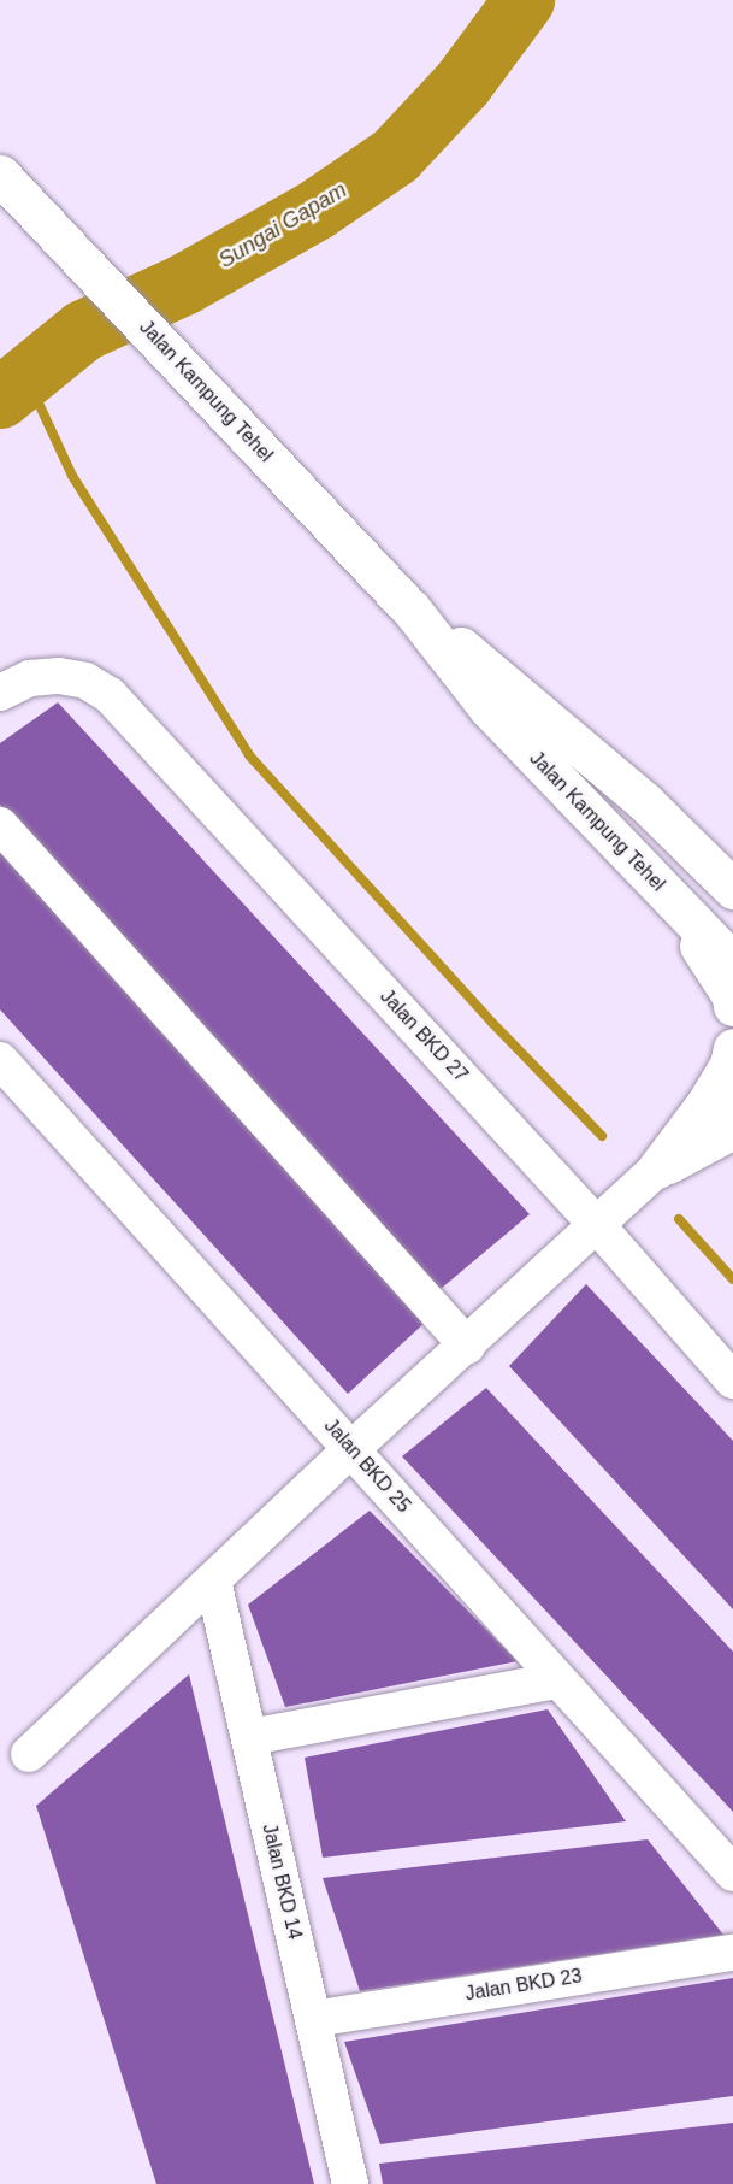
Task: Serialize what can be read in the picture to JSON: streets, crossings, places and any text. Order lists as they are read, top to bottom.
{
  "streets": {
    "main road": ["Jalan Kampung Tehel"],
    "street": [
      "Jalan BKD 27",
      "Jalan BKD 25",
      "Jalan BKD 14",
      "Jalan BKD 23"
    ]
  },
  "crossings": [
    ["Jalan BKD 14", "Jalan BKD 23"]
  ],
  "water": ["Sungai Gapam"]
}
